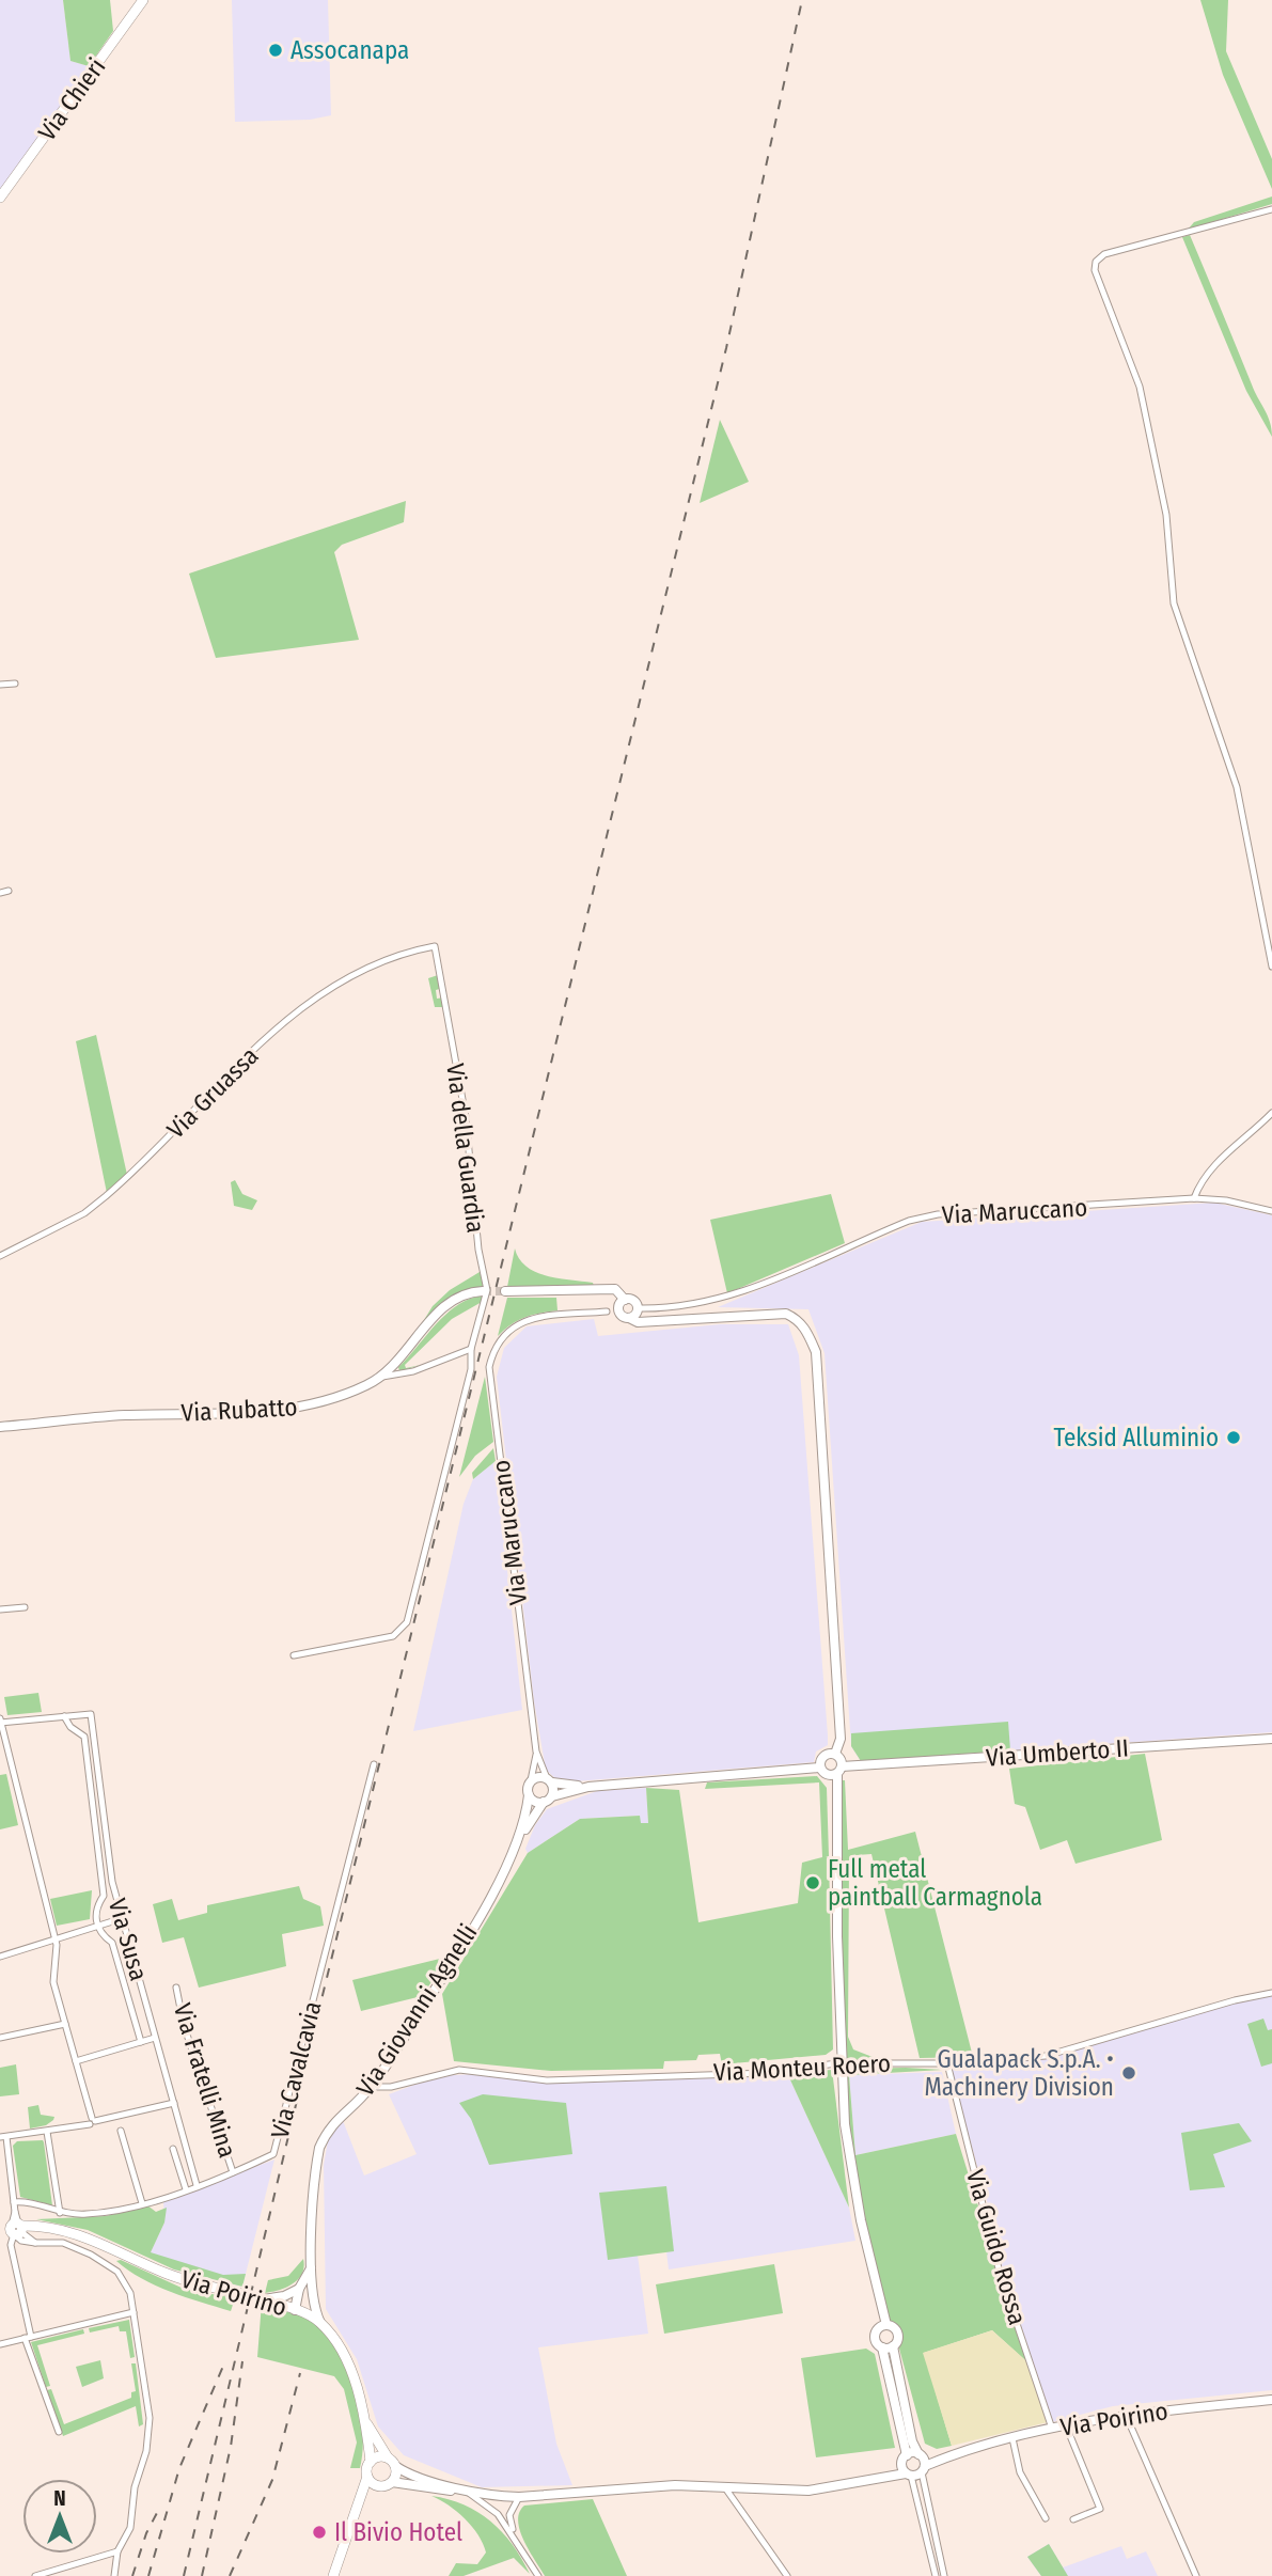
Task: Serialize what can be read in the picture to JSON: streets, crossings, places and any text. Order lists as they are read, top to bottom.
{
  "streets": {
    "main road": ["Via Chieri", "Via Poirino"],
    "street": [
      "Via Gruassa",
      "Via della Guardia",
      "Via Maruccano",
      "Via Rubatto",
      "Via Umberto II",
      "Via Susa",
      "Via Giovanni Agnelli",
      "Via Monteu Roero",
      "Via Cavalcavia",
      "Via Fratelli Mina",
      "Via Guido Rossa"
    ]
  },
  "crossings": [
    ["Via Gruassa", "Via della Guardia"],
    ["Via Maruccano", "Via Giovanni Agnelli"],
    ["Via Susa", "Via Cavalcavia"],
    ["Via Giovanni Agnelli", "Via Monteu Roero"],
    ["Via Giovanni Agnelli", "Via Poirino"],
    ["Via Monteu Roero", "Via Guido Rossa"],
    ["Via Cavalcavia", "Via Fratelli Mina"],
    ["Via Guido Rossa", "Via Poirino"]
  ],
  "places": [
    "Assocanapa",
    "Teksid Alluminio",
    "Full metal paintball Carmagnola",
    "Gualapack S.p.A. • Machinery Division",
    "Il Bivio Hotel"
  ],
  "north": "top"
}
